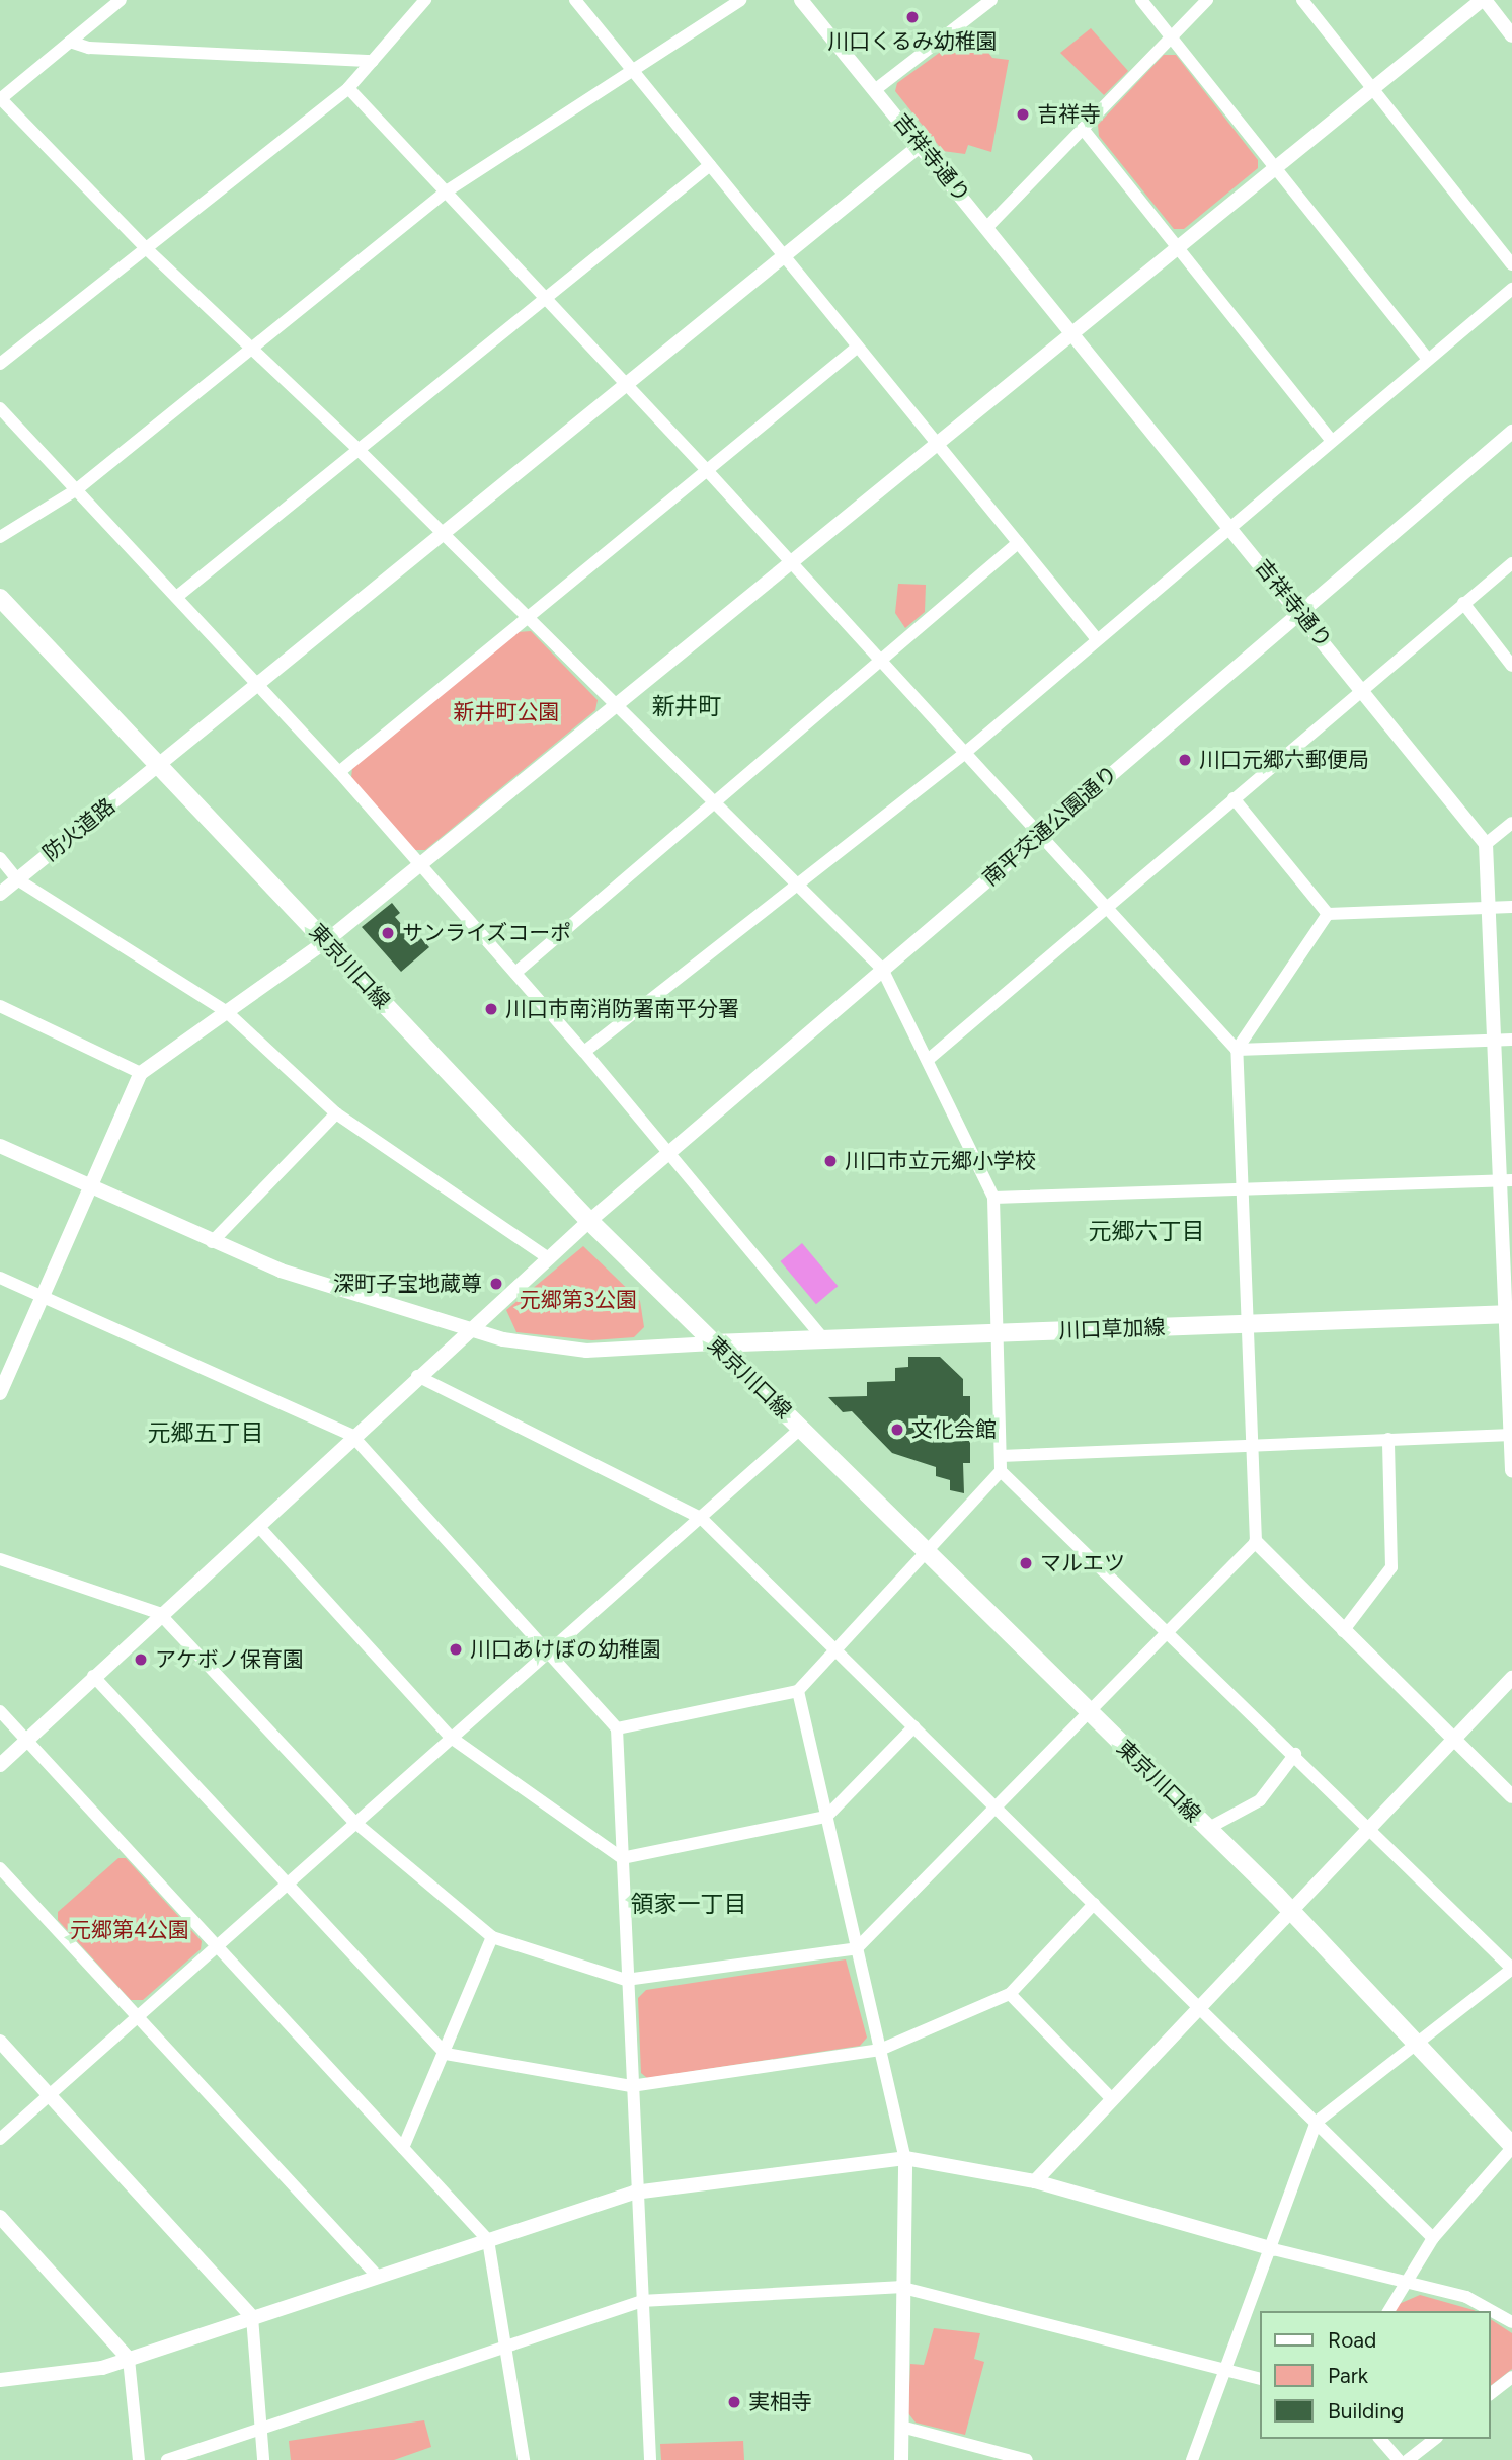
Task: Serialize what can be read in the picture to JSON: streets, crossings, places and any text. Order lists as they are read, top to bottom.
{
  "streets": {
    "main road": ["東京川口線", "川口草加線"],
    "street": ["吉祥寺通り", "南平交通公園通り", "防火道路"]
  },
  "crossings": [
    ["吉祥寺通り", "南平交通公園通り"],
    ["吉祥寺通り", "防火道路"],
    ["南平交通公園通り", "東京川口線"],
    ["防火道路", "東京川口線"],
    ["東京川口線", "川口草加線"]
  ],
  "districts": [
    "新井町",
    "元郷六丁目",
    "元郷五丁目",
    "領家一丁目"
  ],
  "parks": ["新井町公園", "元郷第3公園", "元郷第4公園"],
  "places": [
    "川口くるみ幼稚園",
    "吉祥寺",
    "川口元郷六郵便局",
    "サンライズコーポ",
    "川口市南消防署南平分署",
    "川口市立元郷小学校",
    "深町子宝地蔵尊",
    "文化会館",
    "マルエツ",
    "川口あけぼの幼稚園",
    "アケボノ保育園",
    "実相寺"
  ],
  "legend": ["Road", "Park", "Building"]
}
